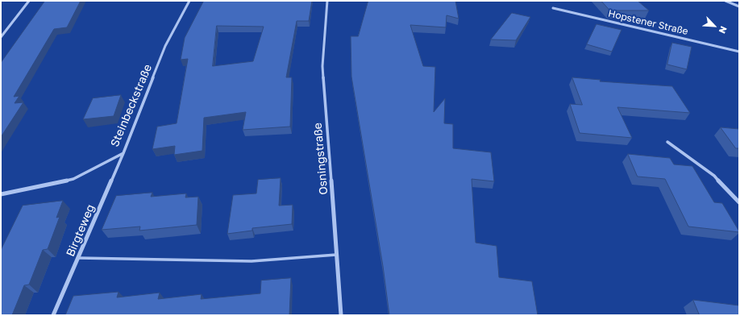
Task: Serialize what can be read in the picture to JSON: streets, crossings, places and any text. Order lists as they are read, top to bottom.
{
  "streets": {
    "street": [
      "Hopstener Straße",
      "Steinbeckstraße",
      "Osningstraße",
      "Birgteweg"
    ]
  },
  "crossings": [
    ["Steinbeckstraße", "Birgteweg"]
  ],
  "north": "bottom right"
}
